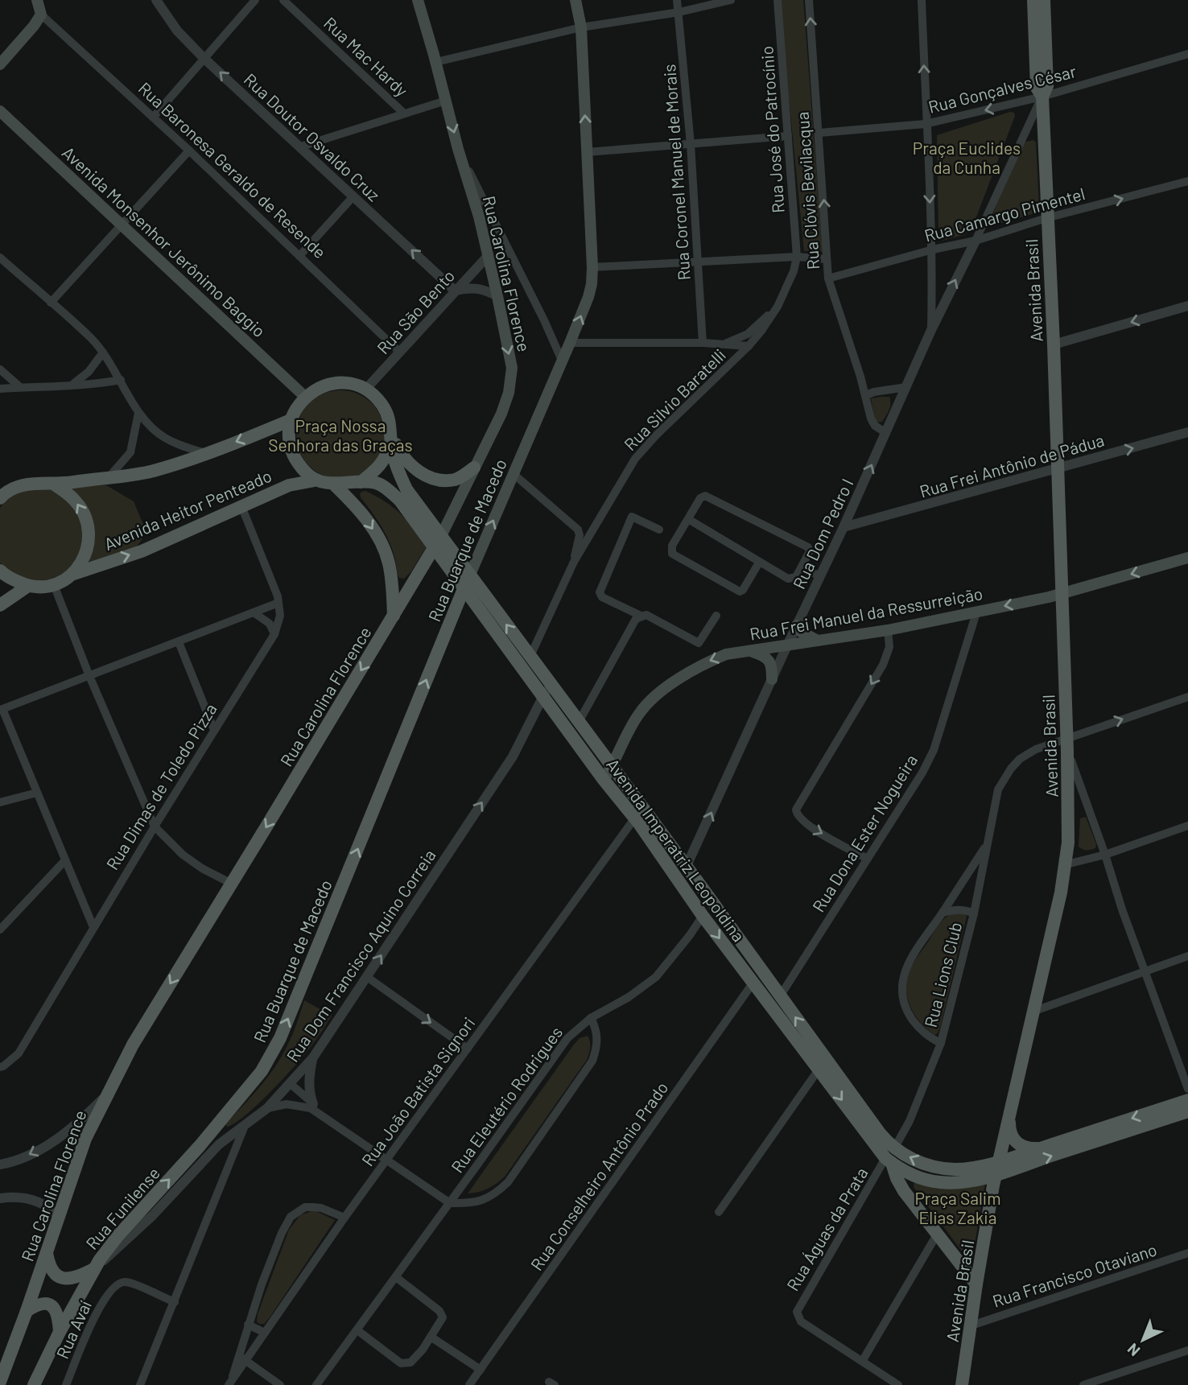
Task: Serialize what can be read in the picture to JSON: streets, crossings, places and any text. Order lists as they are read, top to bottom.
{
  "streets": {
    "main road": [
      "Avenida Monsenhor Jerônimo Baggio",
      "Rua Carolina Florence",
      "Avenida Brasil",
      "Avenida Heitor Penteado",
      "Rua Buarque de Macedo",
      "Rua Frei Manuel da Ressurreição",
      "Avenida Imperatriz Leopoldina",
      "Rua Funilense"
    ],
    "street": [
      "Rua Mac Hardy",
      "Rua Gonçalves César",
      "Rua José do Patrocínio",
      "Rua Doutor Osvaldo Cruz",
      "Rua Baronesa Geraldo de Resende",
      "Rua Coronel Manuel de Morais",
      "Rua Clóvis Bevilacqua",
      "Rua Camargo Pimentel",
      "Rua São Bento",
      "Rua Silvio Baratelli",
      "Rua Frei Antônio de Pádua",
      "Rua Dom Pedro I",
      "Rua Dimas de Toledo Pizza",
      "Rua Dona Ester Nogueira",
      "Rua Dom Francisco Aquino Correia",
      "Rua Lions Club",
      "Rua João Batista Signori",
      "Rua Eleutério Rodrigues",
      "Rua Conselheiro Antônio Prado",
      "Rua Águas da Prata",
      "Rua Francisco Otaviano",
      "Rua Avaí"
    ]
  },
  "crossings": [
    ["Rua Gonçalves César", "Rua Clóvis Bevilacqua"],
    ["Rua Gonçalves César", "Avenida Brasil"],
    ["Rua Gonçalves César", "Rua Dom Pedro I"],
    ["Rua José do Patrocínio", "Rua Silvio Baratelli"],
    ["Rua Doutor Osvaldo Cruz", "Rua São Bento"],
    ["Rua Baronesa Geraldo de Resende", "Rua São Bento"],
    ["Rua Clóvis Bevilacqua", "Rua Camargo Pimentel"],
    ["Rua Clóvis Bevilacqua", "Rua Dom Pedro I"],
    ["Rua Camargo Pimentel", "Avenida Brasil"],
    ["Rua Camargo Pimentel", "Rua Dom Pedro I"],
    ["Avenida Monsenhor Jerônimo Baggio", "Rua São Bento"],
    ["Avenida Monsenhor Jerônimo Baggio", "Avenida Heitor Penteado"],
    ["Avenida Monsenhor Jerônimo Baggio", "Avenida Imperatriz Leopoldina"],
    ["Rua Carolina Florence", "Rua São Bento"],
    ["Rua Carolina Florence", "Avenida Imperatriz Leopoldina"],
    ["Avenida Brasil", "Rua Frei Antônio de Pádua"],
    ["Avenida Brasil", "Rua Dom Pedro I"],
    ["Avenida Brasil", "Rua Frei Manuel da Ressurreição"],
    ["Avenida Brasil", "Avenida Imperatriz Leopoldina"],
    ["Avenida Brasil", "Rua Lions Club"],
    ["Avenida Brasil", "Rua Francisco Otaviano"],
    ["Rua São Bento", "Avenida Heitor Penteado"],
    ["Rua São Bento", "Avenida Imperatriz Leopoldina"],
    ["Rua Silvio Baratelli", "Avenida Imperatriz Leopoldina"],
    ["Rua Frei Antônio de Pádua", "Rua Dom Pedro I"],
    ["Avenida Heitor Penteado", "Rua Dimas de Toledo Pizza"],
    ["Avenida Heitor Penteado", "Avenida Imperatriz Leopoldina"],
    ["Rua Dom Pedro I", "Rua Frei Manuel da Ressurreição"],
    ["Rua Dom Pedro I", "Avenida Imperatriz Leopoldina"],
    ["Rua Buarque de Macedo", "Avenida Imperatriz Leopoldina"],
    ["Rua Buarque de Macedo", "Rua Funilense"],
    ["Rua Frei Manuel da Ressurreição", "Rua Dona Ester Nogueira"],
    ["Rua Frei Manuel da Ressurreição", "Avenida Imperatriz Leopoldina"],
    ["Rua Dona Ester Nogueira", "Avenida Imperatriz Leopoldina"],
    ["Avenida Imperatriz Leopoldina", "Rua Dom Francisco Aquino Correia"],
    ["Avenida Imperatriz Leopoldina", "Rua Lions Club"],
    ["Avenida Imperatriz Leopoldina", "Rua João Batista Signori"],
    ["Avenida Imperatriz Leopoldina", "Rua Eleutério Rodrigues"],
    ["Avenida Imperatriz Leopoldina", "Rua Conselheiro Antônio Prado"],
    ["Avenida Imperatriz Leopoldina", "Rua Águas da Prata"],
    ["Rua Dom Francisco Aquino Correia", "Rua Funilense"],
    ["Rua Lions Club", "Rua Águas da Prata"]
  ],
  "one_way": [
    "Rua Doutor Osvaldo Cruz",
    "Rua Clóvis Bevilacqua",
    "Rua Camargo Pimentel",
    "Rua Carolina Florence",
    "Rua Frei Antônio de Pádua",
    "Rua Dom Pedro I",
    "Rua Buarque de Macedo",
    "Rua Frei Manuel da Ressurreição",
    "Rua Dom Francisco Aquino Correia",
    "Rua Funilense"
  ],
  "parks": ["Praça Euclides da Cunha", "Praça Nossa Senhora das Graças", "Praça Salim Elias Zakia"],
  "north": "bottom left"
}
